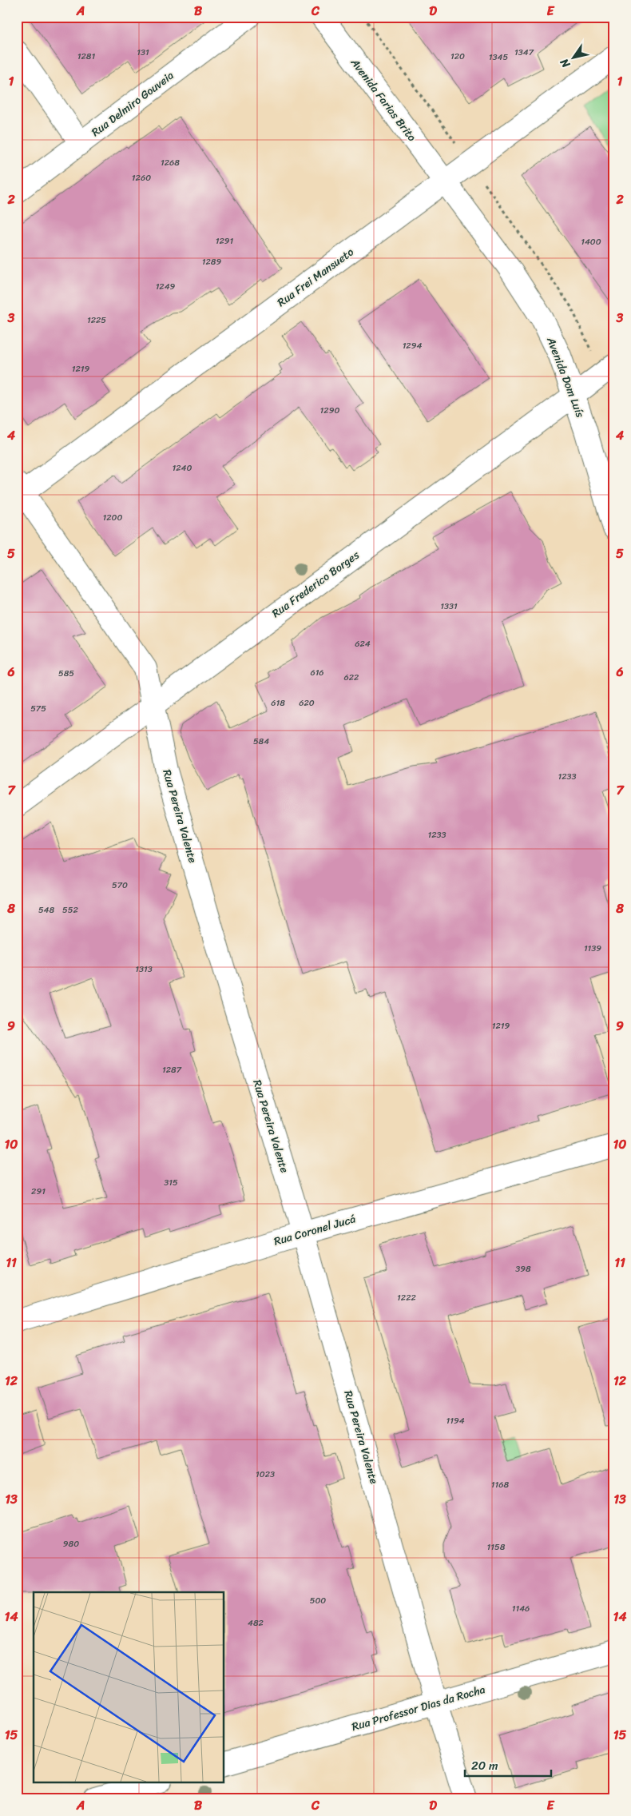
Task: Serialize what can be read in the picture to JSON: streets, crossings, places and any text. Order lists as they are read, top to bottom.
{
  "streets": {
    "street": [
      "Avenida Farias Brito",
      "Rua Delmiro Gouveia",
      "Rua Frei Mansueto",
      "Avenida Dom Luís",
      "Rua Frederico Borges",
      "Rua Pereira Valente",
      "Rua Coronel Jucá",
      "Rua Professor Dias da Rocha"
    ]
  },
  "crossings": [
    ["Avenida Farias Brito", "Rua Frei Mansueto"],
    ["Avenida Farias Brito", "Avenida Dom Luís"],
    ["Rua Frei Mansueto", "Avenida Dom Luís"],
    ["Rua Frei Mansueto", "Rua Pereira Valente"],
    ["Avenida Dom Luís", "Rua Frederico Borges"],
    ["Rua Frederico Borges", "Rua Pereira Valente"],
    ["Rua Pereira Valente", "Rua Coronel Jucá"],
    ["Rua Pereira Valente", "Rua Professor Dias da Rocha"]
  ],
  "house_numbers": [
    "131",
    "1347",
    "1281",
    "120",
    "1345",
    "1268",
    "1260",
    "1291",
    "1400",
    "1289",
    "1249",
    "1225",
    "1294",
    "1219",
    "1290",
    "1240",
    "1200",
    "1331",
    "624",
    "616",
    "585",
    "622",
    "618",
    "620",
    "575",
    "584",
    "1233",
    "1233",
    "570",
    "548",
    "552",
    "1139",
    "1313",
    "1219",
    "1287",
    "315",
    "291",
    "398",
    "1222",
    "1194",
    "1023",
    "1168",
    "980",
    "1158",
    "500",
    "1146",
    "482"
  ],
  "scale_bar": "20 m",
  "north": "bottom left",
  "grid": {
    "columns": [
      "A",
      "B",
      "C",
      "D",
      "E"
    ],
    "rows": [
      "1",
      "2",
      "3",
      "4",
      "5",
      "6",
      "7",
      "8",
      "9",
      "10",
      "11",
      "12",
      "13",
      "14",
      "15"
    ]
  }
}
